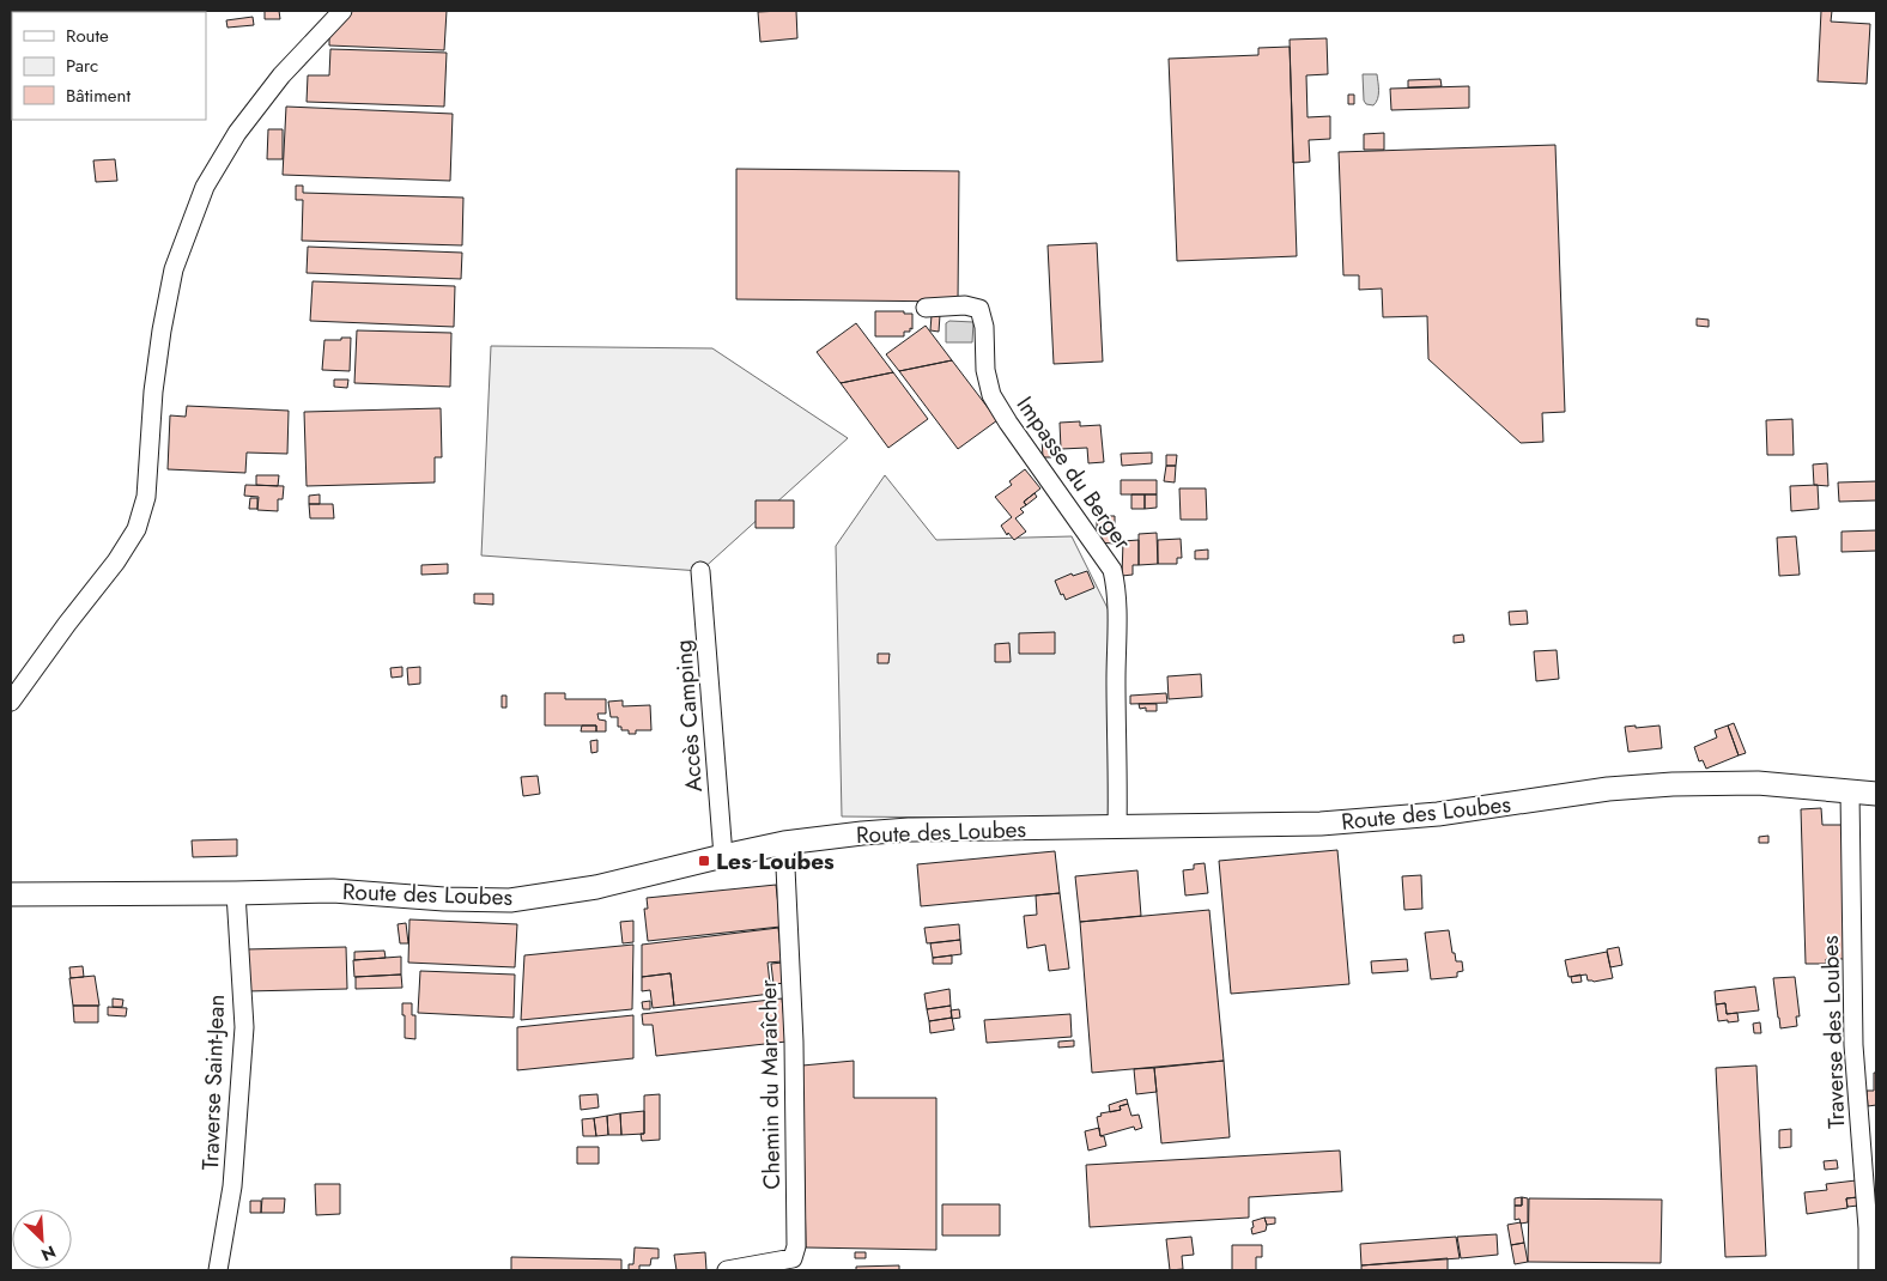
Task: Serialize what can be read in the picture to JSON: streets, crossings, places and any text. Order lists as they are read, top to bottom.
{
  "streets": {
    "main road": ["Route des Loubes"],
    "street": [
      "Impasse du Berger",
      "Accès Camping",
      "Traverse des Loubes",
      "Traverse Saint-Jean",
      "Chemin du Maraîcher"
    ]
  },
  "crossings": [
    ["Impasse du Berger", "Route des Loubes"],
    ["Accès Camping", "Route des Loubes"],
    ["Route des Loubes", "Traverse des Loubes"],
    ["Route des Loubes", "Traverse Saint-Jean"],
    ["Route des Loubes", "Chemin du Maraîcher"]
  ],
  "places": {
    "transit": ["Les Loubes"]
  },
  "legend": ["Route", "Parc", "Bâtiment"],
  "north": "bottom right"
}
